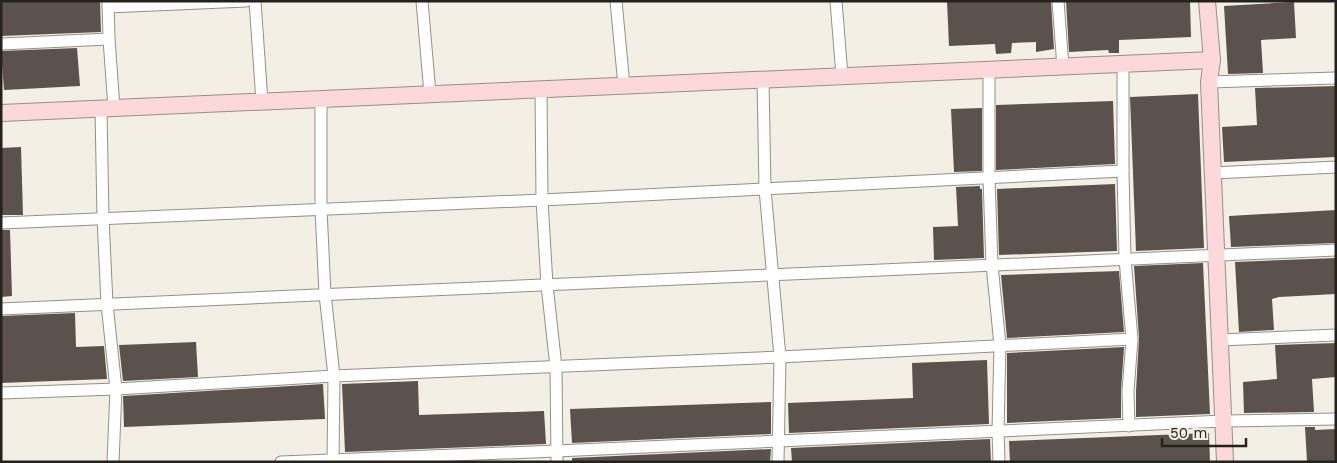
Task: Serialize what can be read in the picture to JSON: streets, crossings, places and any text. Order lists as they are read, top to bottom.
{
  "scale_bar": "50 m"
}
